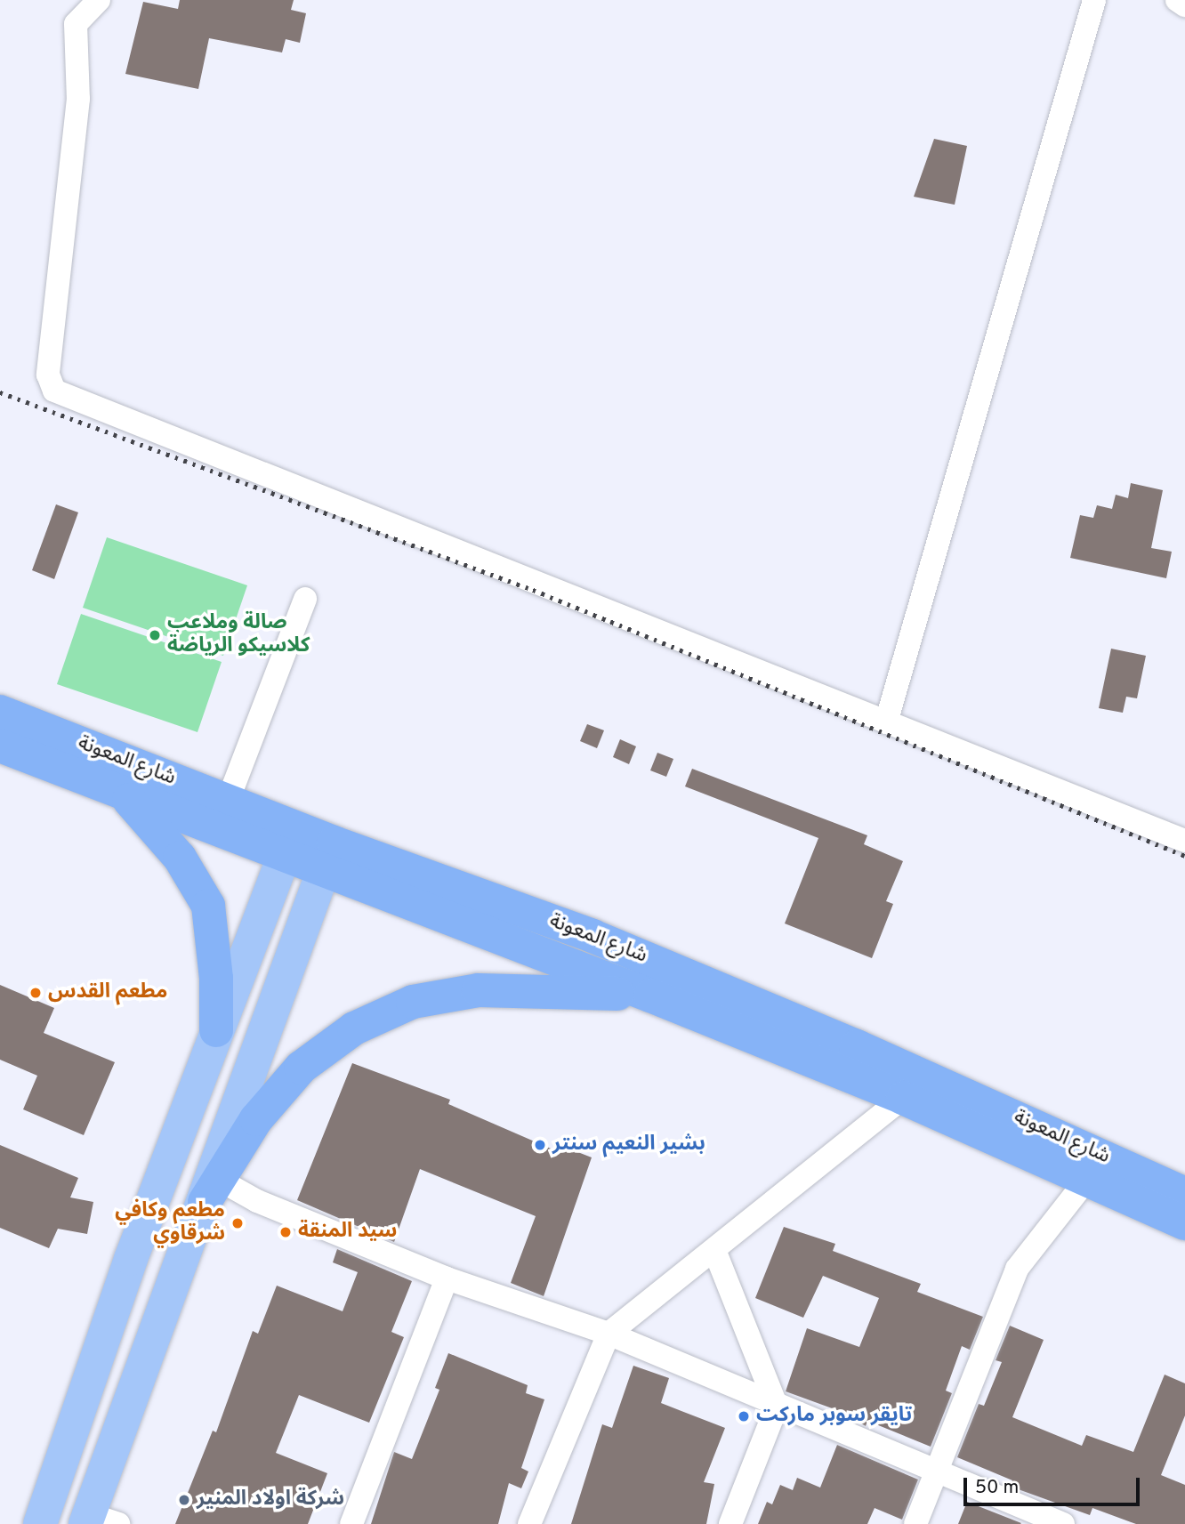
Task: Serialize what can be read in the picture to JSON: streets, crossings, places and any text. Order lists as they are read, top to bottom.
{
  "streets": {
    "highway": ["شارع المعونة"]
  },
  "places": [
    "صالة وملاعب كلاسيكو الرياضة",
    "مطعم القدس",
    "بشير النعيم سنتر",
    "مطعم وكافي شرقاوي",
    "سيد المنقة",
    "تايقر سوبر ماركت",
    "شركة اولاد المنير"
  ],
  "scale_bar": "50 m"
}
